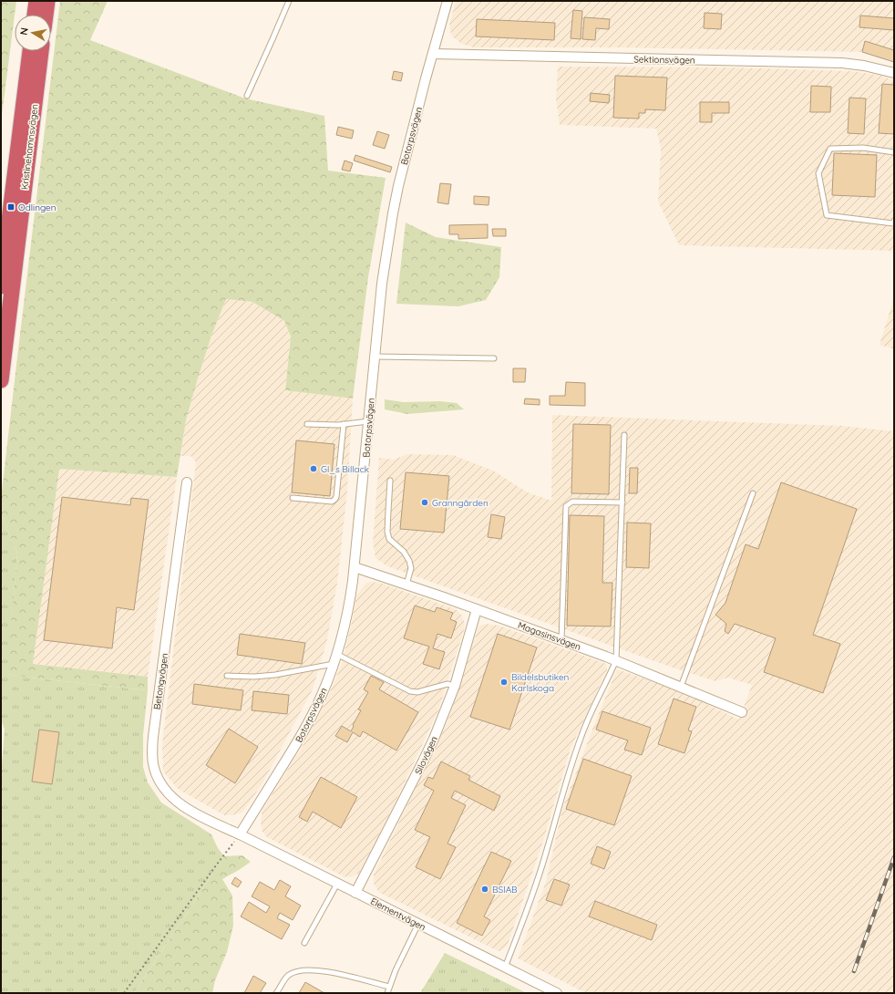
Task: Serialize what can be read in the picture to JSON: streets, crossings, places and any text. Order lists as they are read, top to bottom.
{
  "streets": {
    "highway": ["Kristinehamnsvägen"],
    "street": [
      "Sektionsvägen",
      "Botorpsvägen",
      "Magasinsvägen",
      "Betongvägen",
      "Silovägen",
      "Elementvägen"
    ]
  },
  "crossings": [
    ["Sektionsvägen", "Botorpsvägen"],
    ["Botorpsvägen", "Magasinsvägen"],
    ["Botorpsvägen", "Betongvägen"],
    ["Botorpsvägen", "Elementvägen"],
    ["Magasinsvägen", "Silovägen"],
    ["Betongvägen", "Elementvägen"],
    ["Silovägen", "Elementvägen"]
  ],
  "places": {
    "transit": ["Odlingen"],
    "other": [
      "Gl_s Billack",
      "Granngården",
      "Bildelsbutiken Karlskoga",
      "BSIAB"
    ]
  },
  "north": "left"
}
